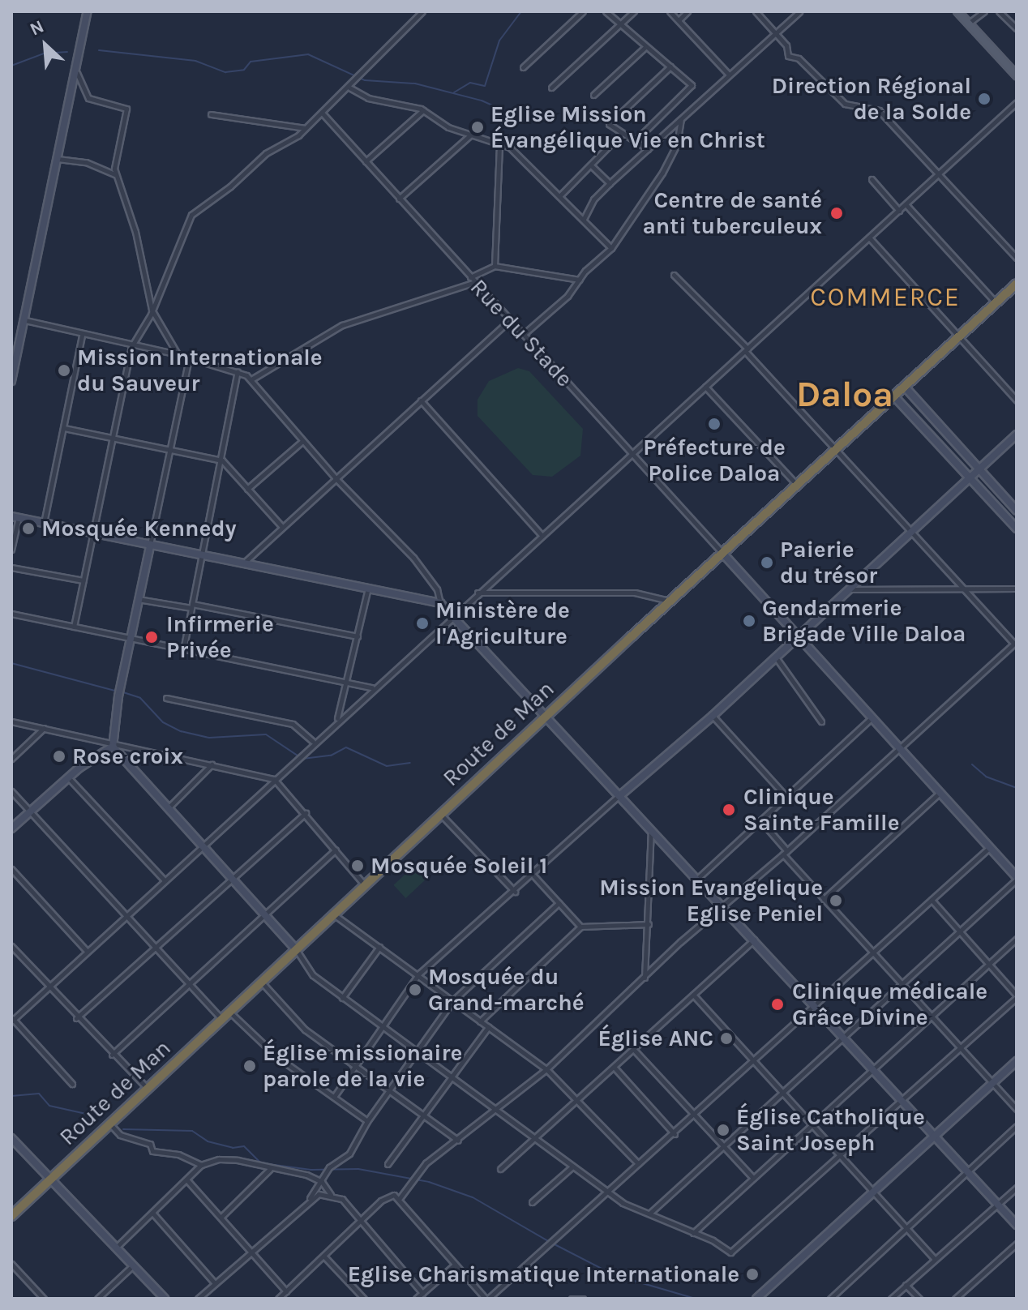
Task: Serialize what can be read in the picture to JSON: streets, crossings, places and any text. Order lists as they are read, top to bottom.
{
  "streets": {
    "highway": ["Route de Man"],
    "street": ["Rue du Stade"]
  },
  "crossings": [
    ["Rue du Stade", "Route de Man"]
  ],
  "districts": ["COMMERCE", "Daloa"],
  "places": [
    "Direction Régional de la Solde",
    "Eglise Mission Évangélique Vie en Christ",
    "Centre de santé anti tuberculeux",
    "Mission Internationale du Sauveur",
    "Préfecture de Police Daloa",
    "Mosquée Kennedy",
    "Paierie du trésor",
    "Gendarmerie Brigade Ville Daloa",
    "Ministère de l'Agriculture",
    "Infirmerie Privée",
    "Rose croix",
    "Clinique Sainte Famille",
    "Mosquée Soleil 1",
    "Mission Evangelique Eglise Peniel",
    "Mosquée du Grand-marché",
    "Clinique médicale Grâce Divine",
    "Église ANC",
    "Église missionaire parole de la vie",
    "Église Catholique Saint Joseph",
    "Eglise Charismatique Internationale"
  ],
  "north": "top left"
}
